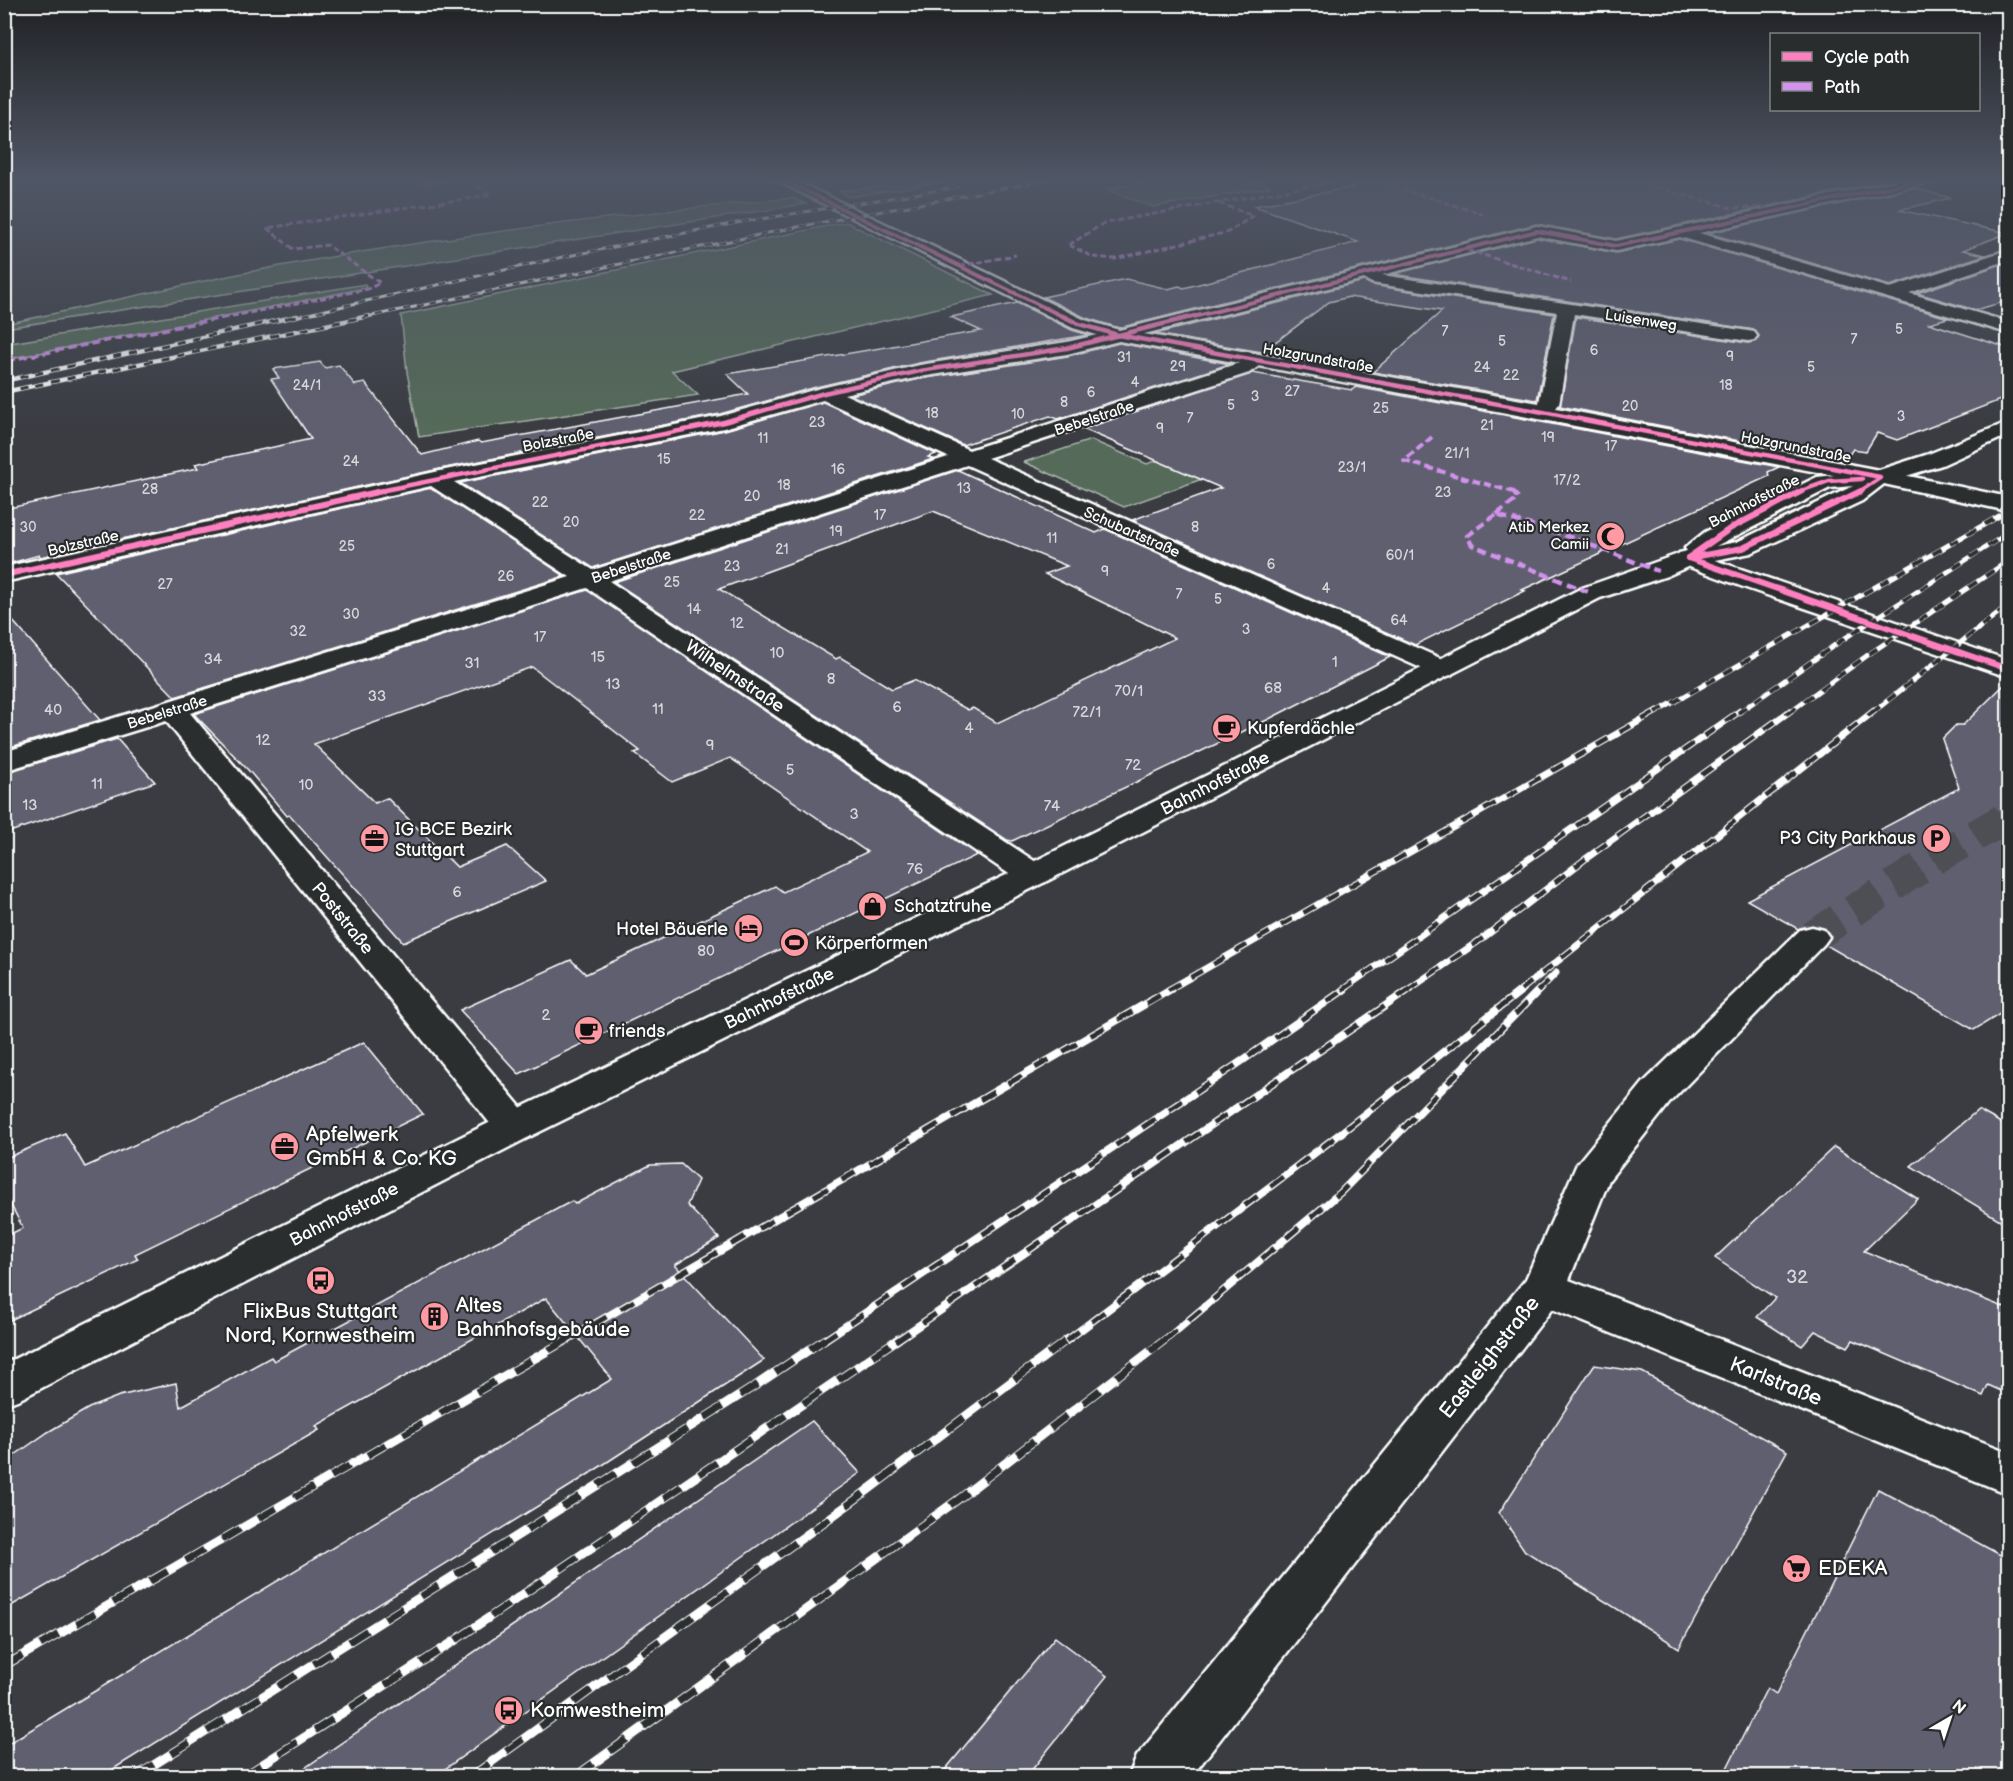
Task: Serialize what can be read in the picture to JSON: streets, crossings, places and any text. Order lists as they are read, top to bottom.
{
  "streets": {
    "street": [
      "Luisenweg",
      "Holzgrundstraße",
      "Bebelstraße",
      "Bolzstraße",
      "Bahnhofstraße",
      "Schubartstraße",
      "Wilhelmstraße",
      "Poststraße",
      "Eastleighstraße",
      "Karlstraße"
    ]
  },
  "crossings": [
    ["Luisenweg", "Bolzstraße"],
    ["Holzgrundstraße", "Bebelstraße"],
    ["Holzgrundstraße", "Bolzstraße"],
    ["Holzgrundstraße", "Bahnhofstraße"],
    ["Bebelstraße", "Schubartstraße"],
    ["Bebelstraße", "Wilhelmstraße"],
    ["Bebelstraße", "Poststraße"],
    ["Bolzstraße", "Schubartstraße"],
    ["Bolzstraße", "Wilhelmstraße"],
    ["Bahnhofstraße", "Schubartstraße"],
    ["Bahnhofstraße", "Wilhelmstraße"],
    ["Bahnhofstraße", "Poststraße"],
    ["Eastleighstraße", "Karlstraße"]
  ],
  "places": {
    "mosque": ["Atib Merkez Camii"],
    "cafe": ["Kupferdächle", "friends"],
    "parking": ["P3 City Parkhaus"],
    "office": ["IG BCE Bezirk Stuttgart", "Apfelwerk GmbH & Co. KG"],
    "shop": ["Schatztruhe"],
    "hotel": ["Hotel Bäuerle"],
    "sports": ["Körperformen"],
    "bus stop": ["FlixBus Stuttgart Nord, Kornwestheim", "Kornwestheim"],
    "building": ["Altes Bahnhofsgebäude"],
    "supermarket": ["EDEKA"]
  },
  "house_numbers": [
    "5",
    "7",
    "7",
    "5",
    "6",
    "9",
    "31",
    "29",
    "24",
    "5",
    "22",
    "4",
    "24/1",
    "18",
    "27",
    "6",
    "3",
    "8",
    "5",
    "20",
    "25",
    "18",
    "10",
    "3",
    "7",
    "23",
    "21",
    "9",
    "19",
    "11",
    "17",
    "21/1",
    "15",
    "24",
    "23/1",
    "16",
    "17/2",
    "18",
    "13",
    "28",
    "23",
    "20",
    "22",
    "22",
    "17",
    "20",
    "30",
    "8",
    "19",
    "11",
    "25",
    "21",
    "60/1",
    "6",
    "23",
    "9",
    "26",
    "25",
    "27",
    "4",
    "7",
    "5",
    "14",
    "30",
    "64",
    "12",
    "3",
    "32",
    "17",
    "10",
    "15",
    "34",
    "1",
    "31",
    "8",
    "13",
    "68",
    "70/1",
    "33",
    "6",
    "11",
    "40",
    "72/1",
    "4",
    "12",
    "9",
    "72",
    "5",
    "11",
    "10",
    "13",
    "74",
    "3",
    "76",
    "6",
    "80",
    "2",
    "32"
  ],
  "legend": ["Cycle path", "Path"],
  "north": "top right"
}
